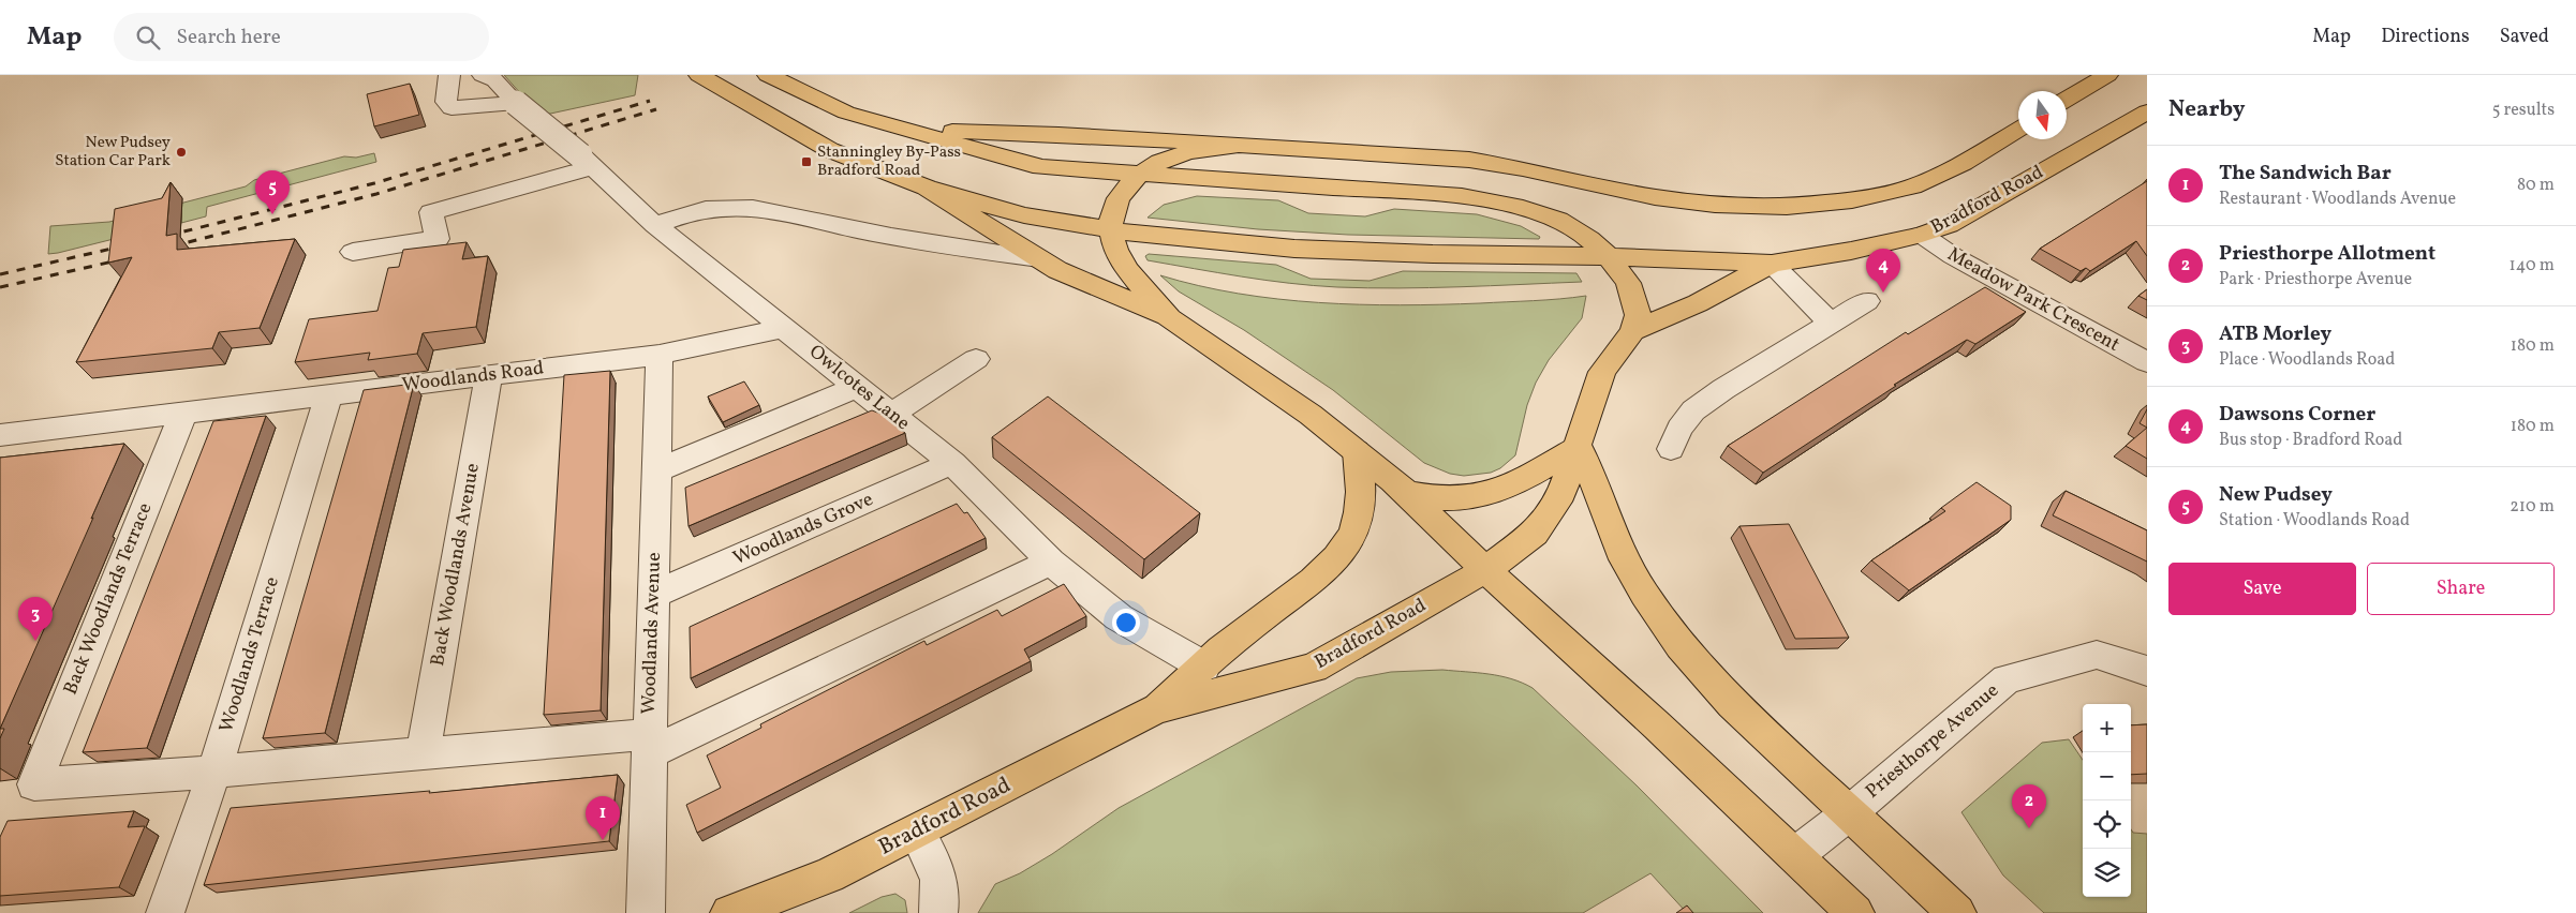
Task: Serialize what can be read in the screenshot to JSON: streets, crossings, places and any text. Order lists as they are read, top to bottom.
{
  "streets": {
    "main road": ["Bradford Road"],
    "street": [
      "Meadow Park Crescent",
      "Woodlands Road",
      "Owlcotes Lane",
      "Woodlands Grove",
      "Back Woodlands Avenue",
      "Back Woodlands Terrace",
      "Woodlands Avenue",
      "Woodlands Terrace",
      "Priesthorpe Avenue"
    ]
  },
  "crossings": [
    ["Bradford Road", "Meadow Park Crescent"],
    ["Bradford Road", "Owlcotes Lane"],
    ["Woodlands Road", "Owlcotes Lane"],
    ["Woodlands Road", "Back Woodlands Avenue"],
    ["Woodlands Road", "Back Woodlands Terrace"],
    ["Woodlands Road", "Woodlands Avenue"],
    ["Woodlands Road", "Woodlands Terrace"],
    ["Owlcotes Lane", "Woodlands Grove"],
    ["Woodlands Grove", "Woodlands Avenue"],
    ["Back Woodlands Terrace", "Woodlands Terrace"]
  ],
  "places": {
    "other": ["New Pudsey Station Car Park"],
    "transit": ["Stanningley By-Pass Bradford Road"]
  },
  "north": "bottom",
  "page": {
    "header": "Map",
    "search": "Search here",
    "nav": ["Map", "Directions", "Saved"],
    "heading": ["Nearby", "5 results"],
    "list": [
      {
        "mark": "1",
        "name": "The Sandwich Bar",
        "note": "Restaurant · Woodlands Avenue",
        "value": "80 m"
      },
      {
        "mark": "2",
        "name": "Priesthorpe Allotment",
        "note": "Park · Priesthorpe Avenue",
        "value": "140 m"
      },
      {
        "mark": "3",
        "name": "ATB Morley",
        "note": "Place · Woodlands Road",
        "value": "180 m"
      },
      {
        "mark": "4",
        "name": "Dawsons Corner",
        "note": "Bus stop · Bradford Road",
        "value": "180 m"
      },
      {
        "mark": "5",
        "name": "New Pudsey",
        "note": "Station · Woodlands Road",
        "value": "210 m"
      }
    ],
    "pins": [
      "5",
      "4",
      "3",
      "2",
      "1"
    ],
    "buttons": ["Save", "Share"],
    "map_buttons": ["+", "−"]
  }
}
